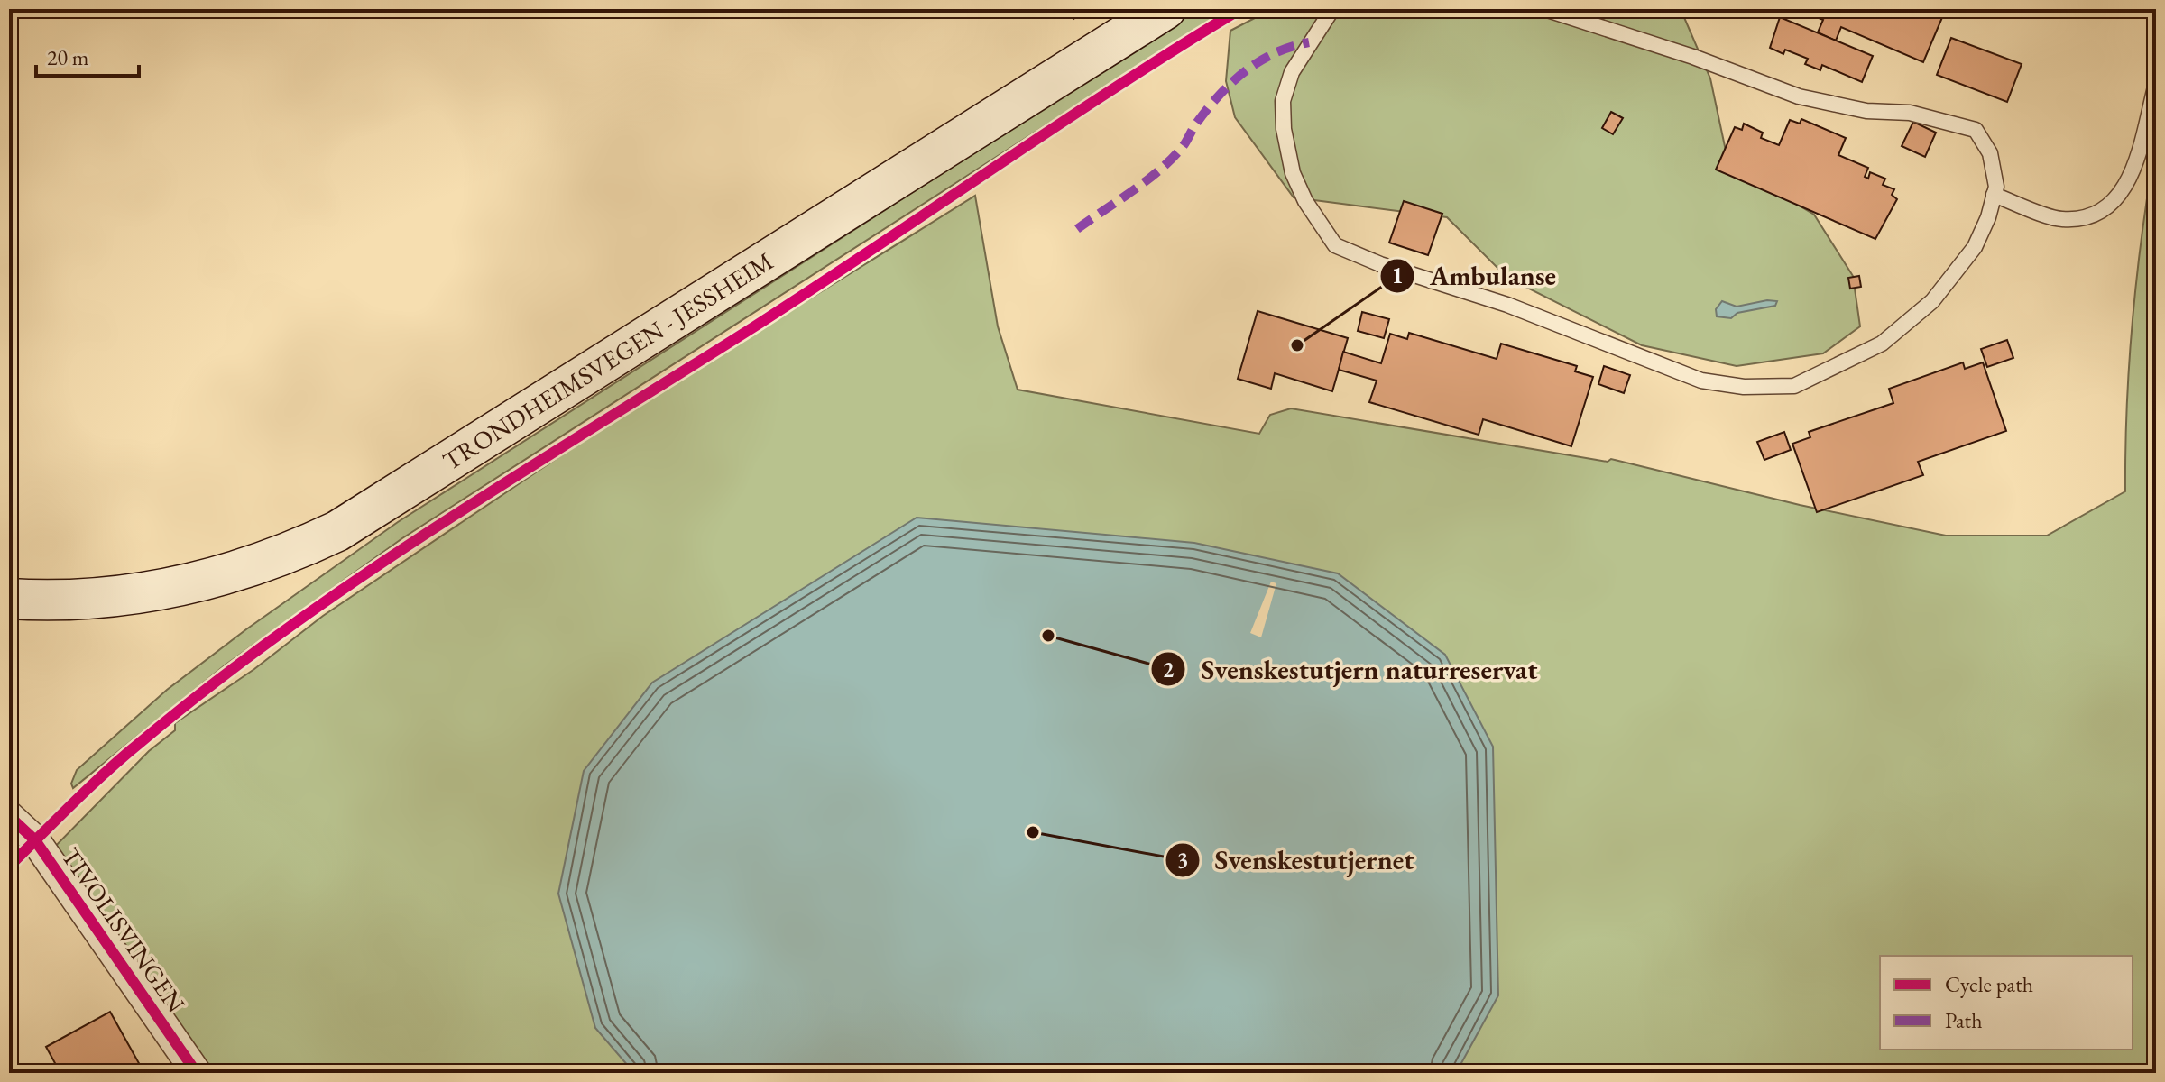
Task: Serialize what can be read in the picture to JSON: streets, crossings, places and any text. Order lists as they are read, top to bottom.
{
  "streets": {
    "main road": ["TRONDHEIMSVEGEN - JESSHEIM"],
    "street": ["TIVOLISVINGEN"]
  },
  "places": ["Ambulanse", "Svenskestutjern naturreservat", "Svenskestutjernet"],
  "legend": ["Cycle path", "Path"],
  "scale_bar": "20 m"
}
